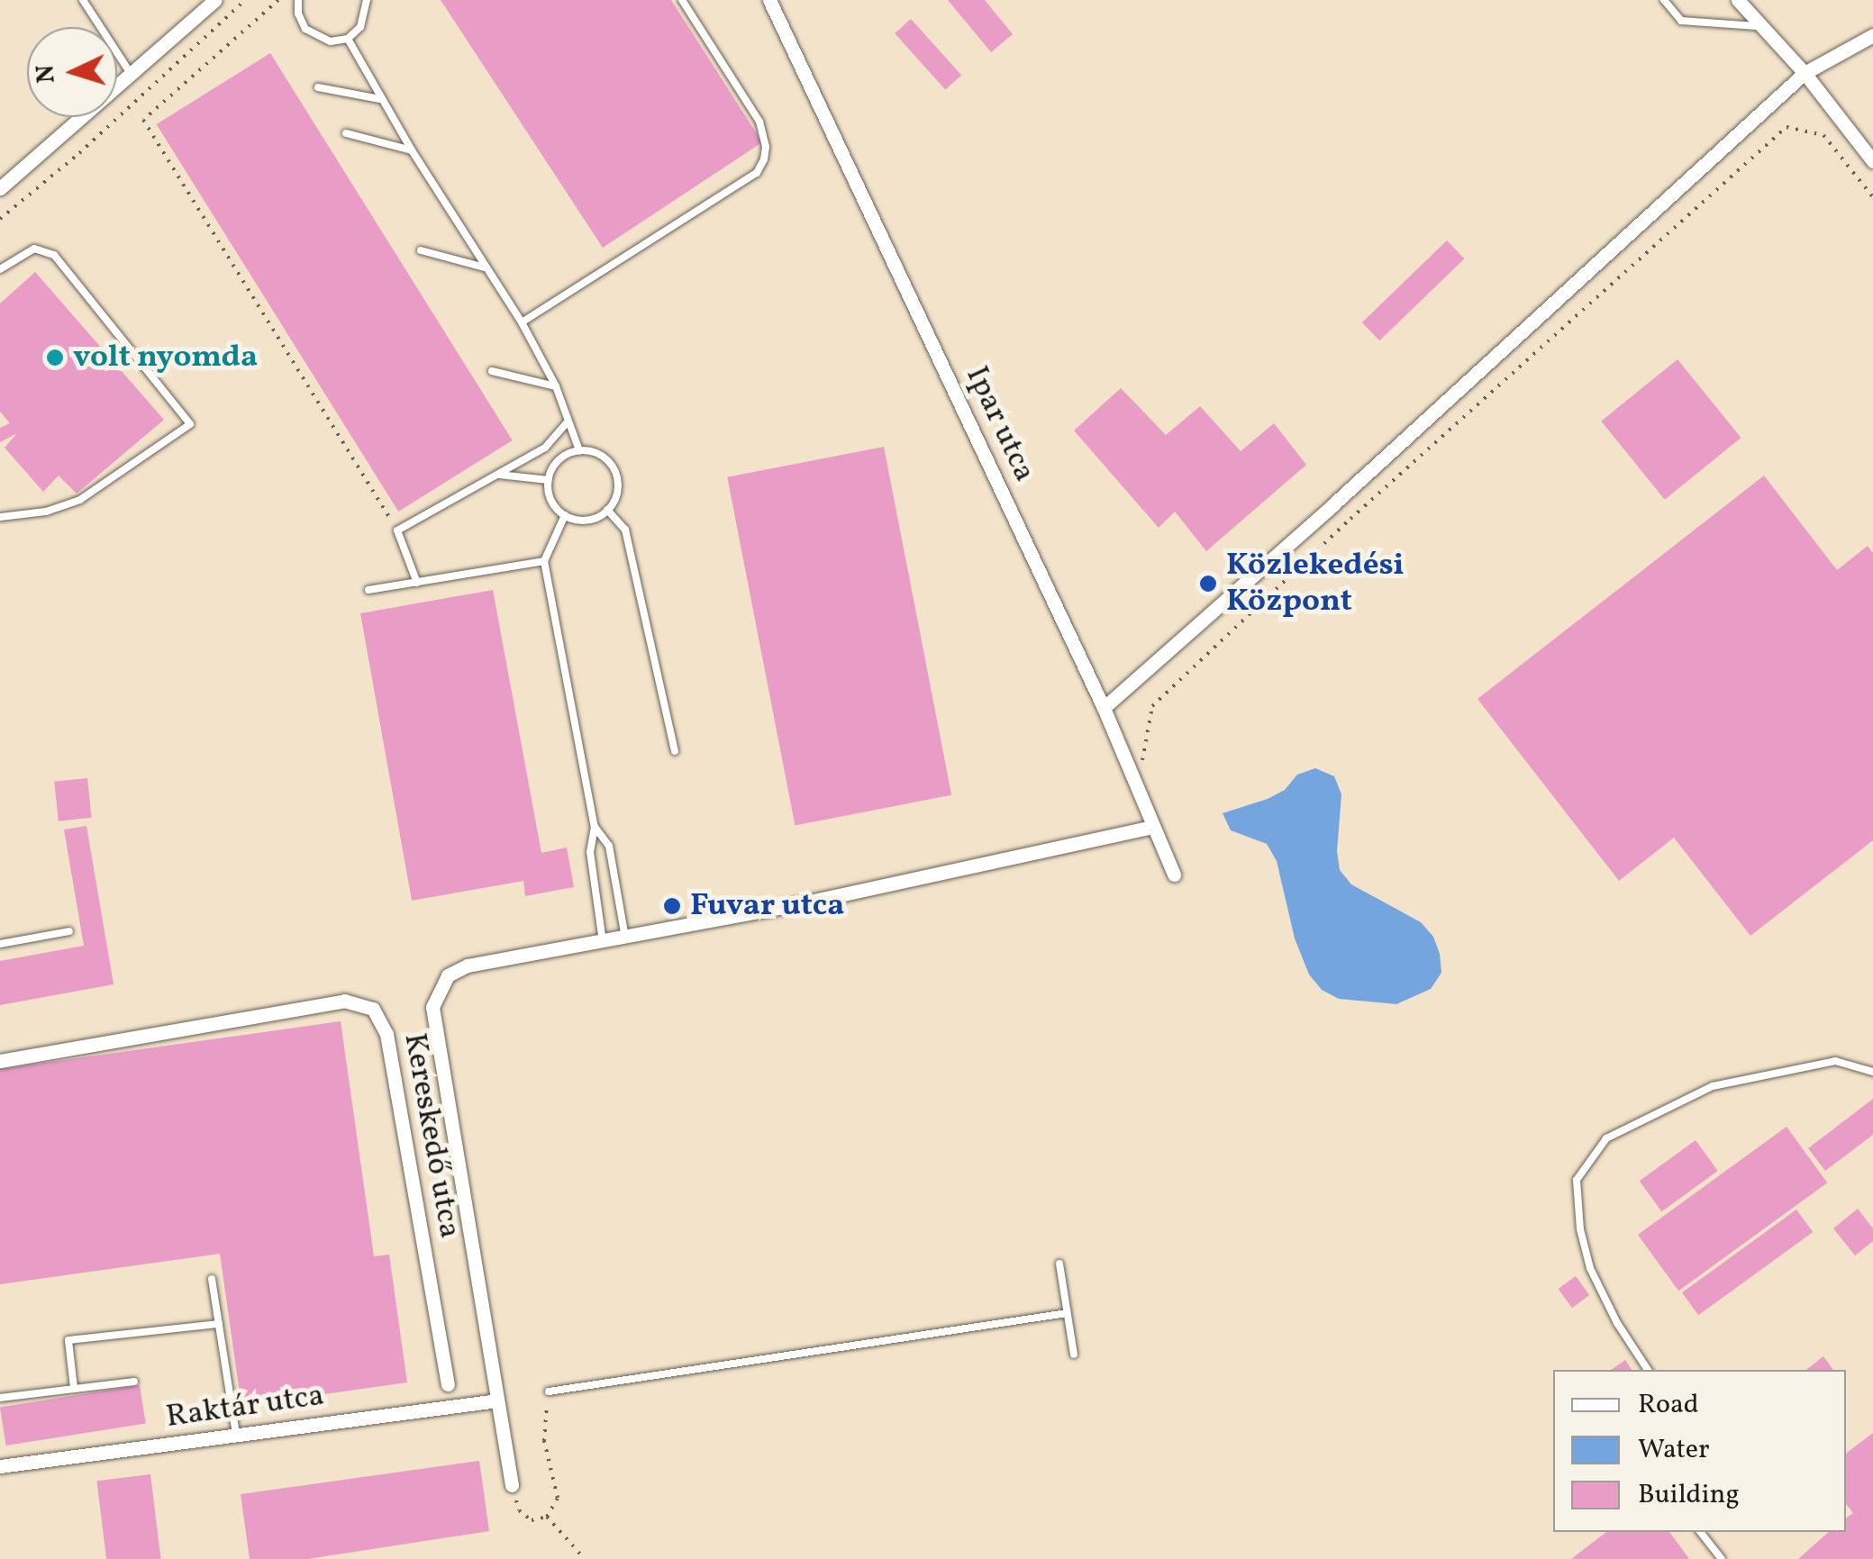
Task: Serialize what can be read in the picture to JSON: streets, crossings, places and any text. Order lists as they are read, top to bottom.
{
  "streets": {
    "street": ["Ipar utca", "Kereskedő utca", "Raktár utca"]
  },
  "places": ["volt nyomda", "Közlekedési Központ", "Fuvar utca"],
  "legend": ["Road", "Water", "Building"],
  "north": "left"
}
